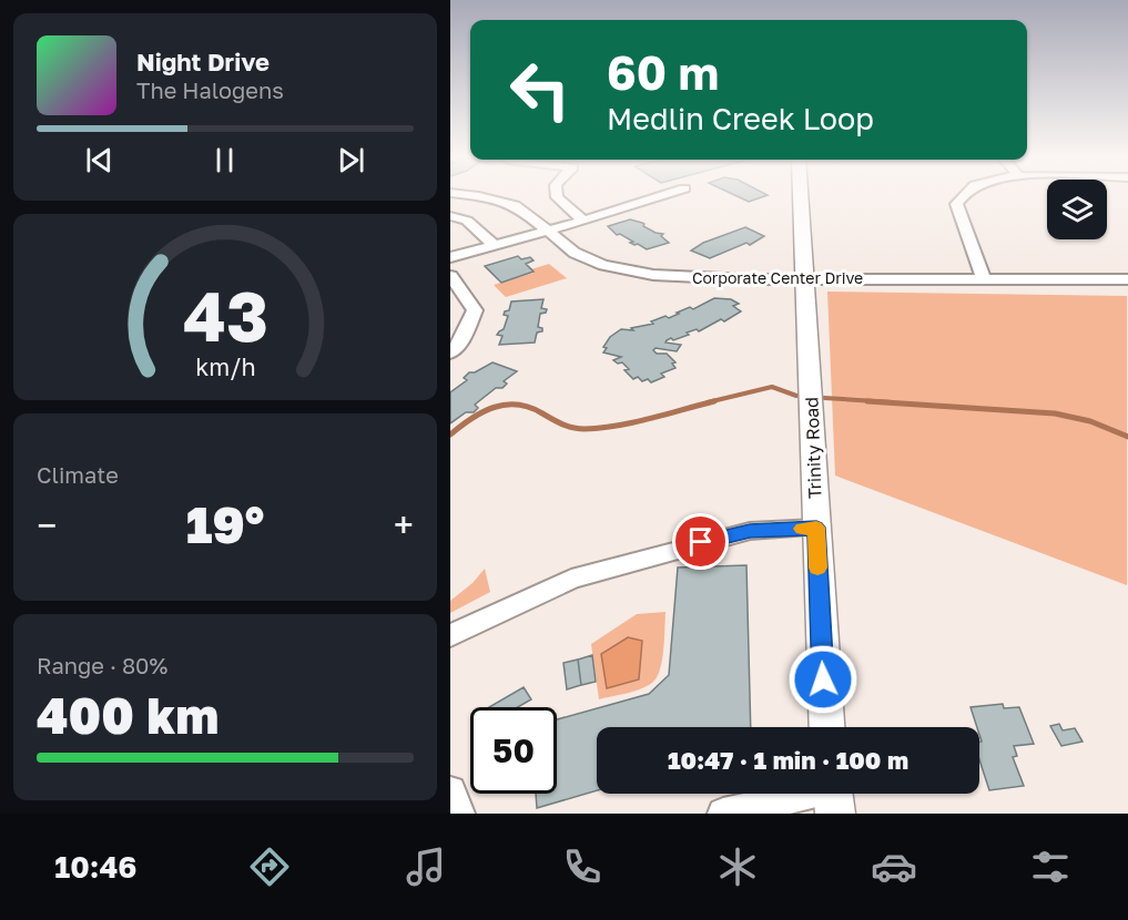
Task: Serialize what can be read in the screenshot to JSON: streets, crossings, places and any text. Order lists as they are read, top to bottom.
{
  "streets": {
    "main road": ["Trinity Road"],
    "street": ["Corporate Center Drive"]
  },
  "crossings": [
    ["Corporate Center Drive", "Trinity Road"]
  ],
  "page": {
    "turn": ["60 m", "Medlin Creek Loop"],
    "song": ["Night Drive", "The Halogens"],
    "tile": [
      "Climate",
      ["Range · 80%", "400 km"]
    ],
    "heat": ["−", "19°", "+"],
    "limit": "50",
    "trip": "10:47 · 1 min · 100 m",
    "tabs": "10:46",
    "gauge": ["43", "km/h"]
  }
}
